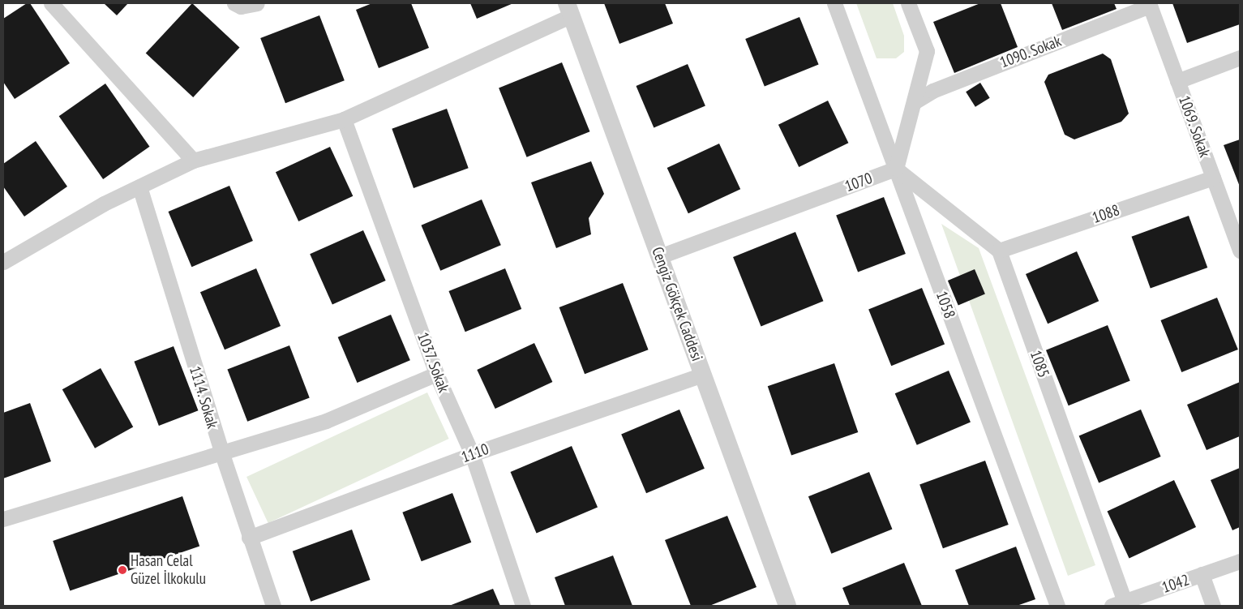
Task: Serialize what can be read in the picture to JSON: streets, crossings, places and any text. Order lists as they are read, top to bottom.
{
  "streets": {
    "street": [
      "1090. Sokak",
      "1069. Sokak",
      "1070",
      "1088",
      "Cengiz Gökçek Caddesi",
      "1058",
      "1037. Sokak",
      "1085",
      "1114. Sokak",
      "1110",
      "1042"
    ]
  },
  "crossings": [
    ["1090. Sokak", "1069. Sokak"],
    ["1069. Sokak", "1088"],
    ["1070", "Cengiz Gökçek Caddesi"],
    ["1070", "1058"],
    ["1088", "1085"],
    ["Cengiz Gökçek Caddesi", "1110"],
    ["1037. Sokak", "1110"],
    ["1085", "1042"],
    ["1114. Sokak", "1110"]
  ],
  "places": ["Hasan Celal Güzel İlkokulu"]
}
